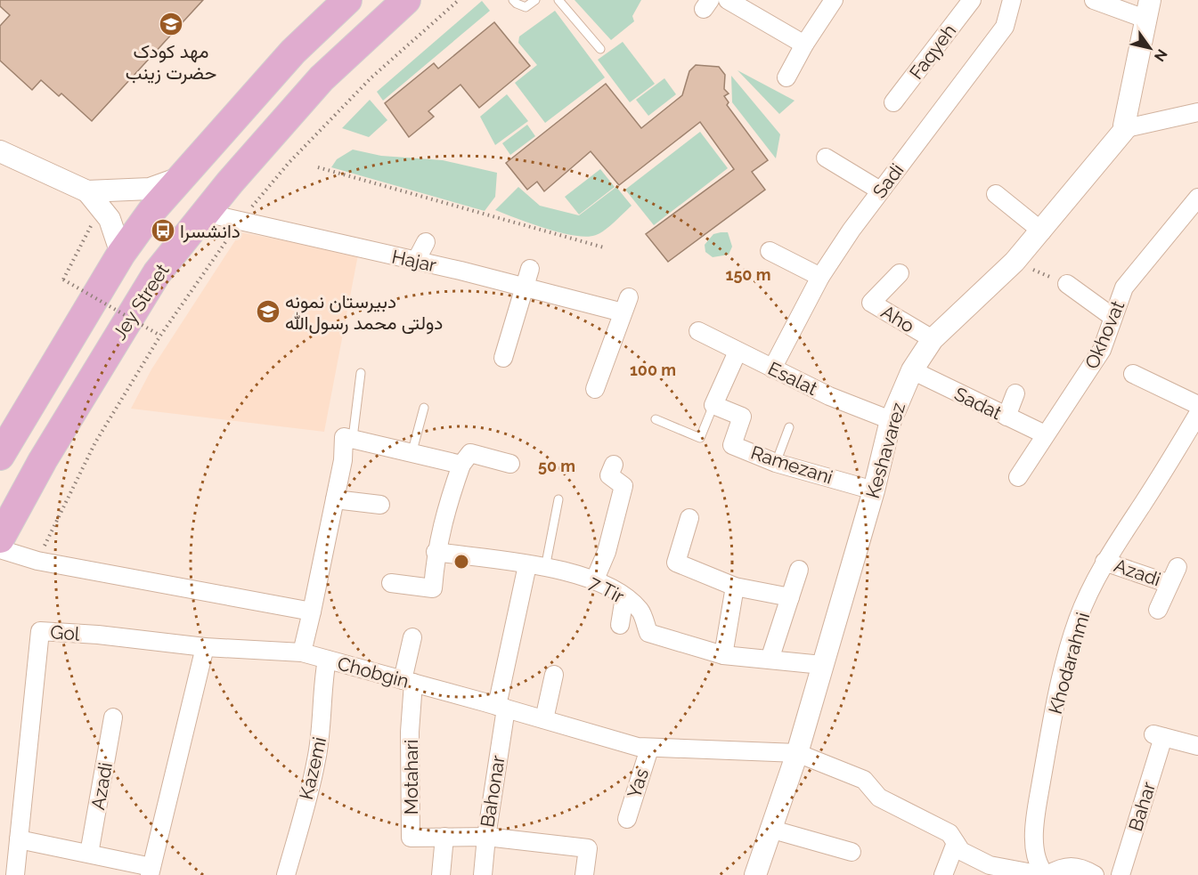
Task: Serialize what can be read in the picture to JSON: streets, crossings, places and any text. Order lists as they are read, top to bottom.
{
  "streets": {
    "main road": ["Jey Street"],
    "street": [
      "Faqyeh",
      "Sadi",
      "Hajar",
      "Aho",
      "Okhovat",
      "Esalat",
      "Sadat",
      "Keshavarez",
      "Ramezani",
      "Azadi",
      "7 Tir",
      "Gol",
      "Khodarahmi",
      "Chobgin",
      "Kazemi",
      "Motahari",
      "Yas",
      "Bahonar",
      "Bahar"
    ]
  },
  "crossings": [
    ["Sadi", "Esalat"],
    ["Hajar", "Jey Street"],
    ["Aho", "Keshavarez"],
    ["Okhovat", "Sadat"],
    ["Esalat", "Keshavarez"],
    ["Sadat", "Keshavarez"],
    ["Keshavarez", "Ramezani"],
    ["Keshavarez", "7 Tir"],
    ["Keshavarez", "Chobgin"],
    ["Azadi", "Khodarahmi"],
    ["7 Tir", "Bahonar"],
    ["Gol", "Chobgin"],
    ["Chobgin", "Kazemi"],
    ["Chobgin", "Motahari"],
    ["Chobgin", "Yas"],
    ["Chobgin", "Bahonar"],
    ["Motahari", "Bahonar"]
  ],
  "places": {
    "school or university": ["مهد کودک حضرت زینب", "دبیرستان نمونه دولتی محمد رسول‌الله"],
    "bus stop": ["دانشسرا"]
  },
  "north": "bottom right",
  "rings": ["150 m", "100 m", "50 m"]
}
